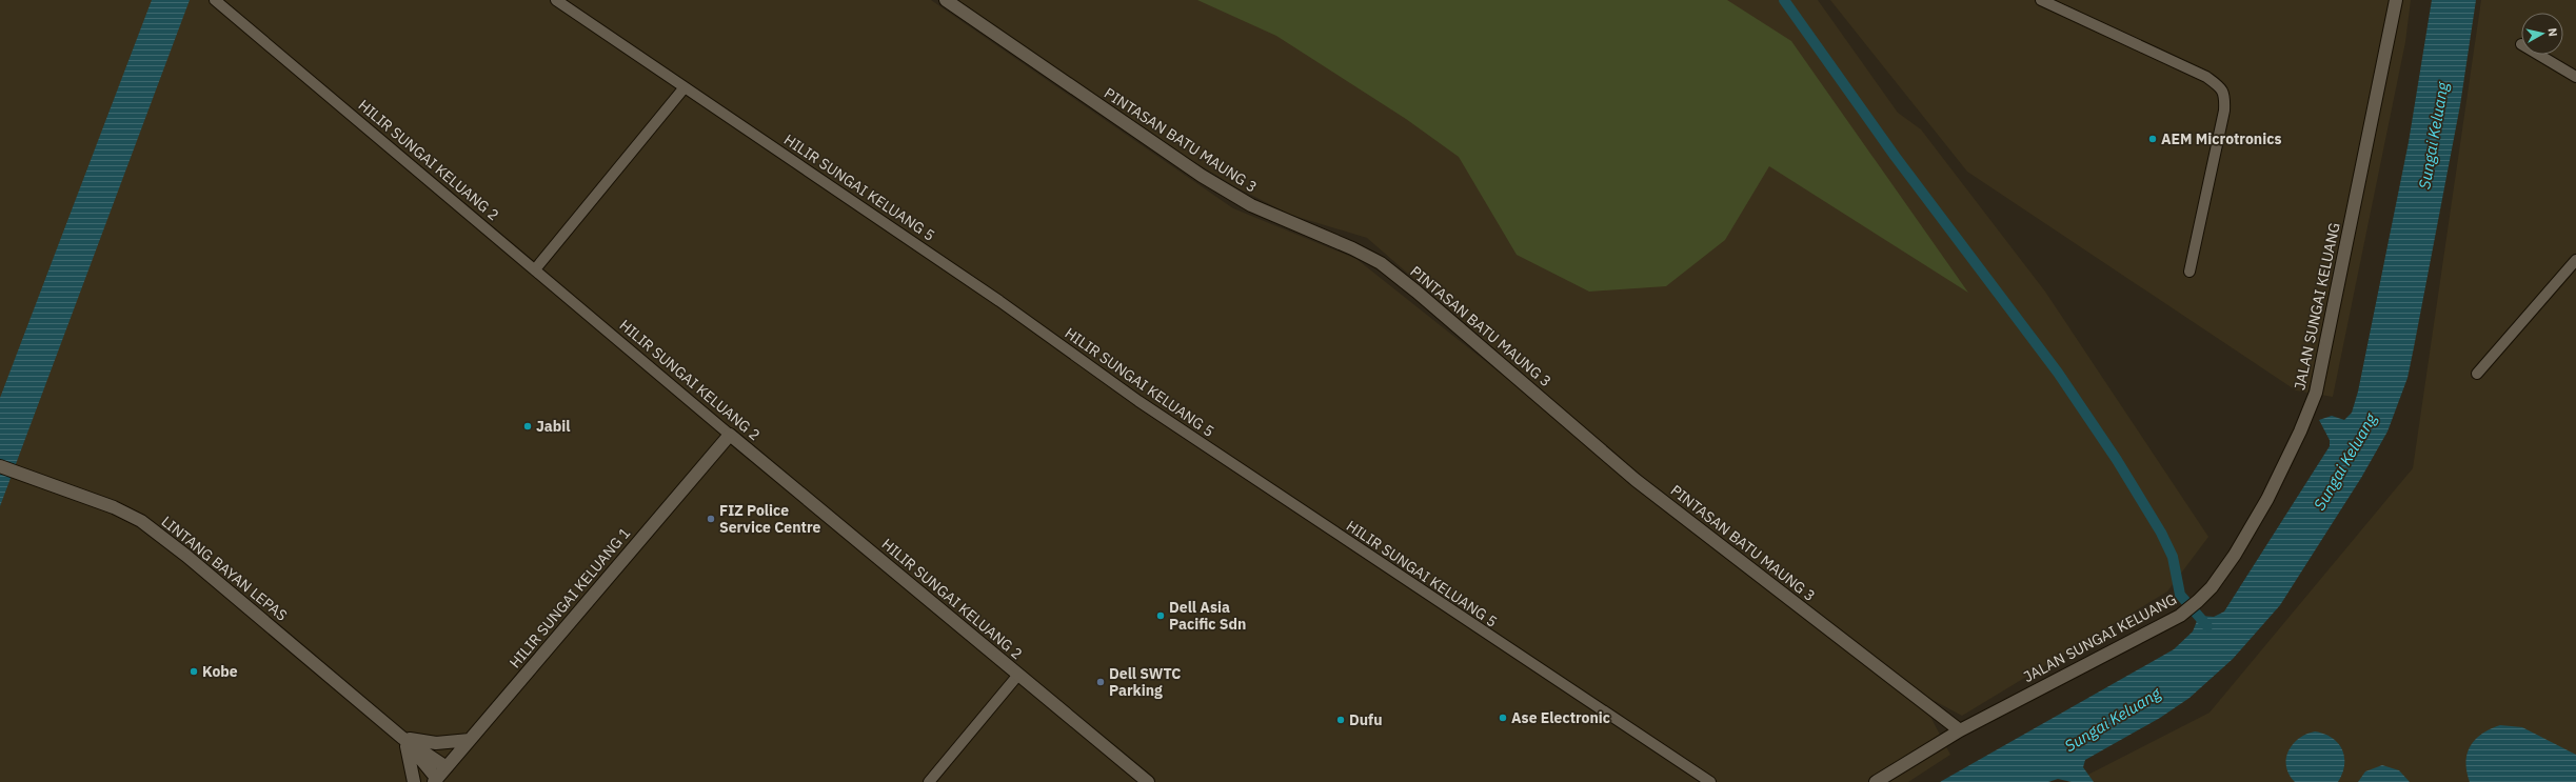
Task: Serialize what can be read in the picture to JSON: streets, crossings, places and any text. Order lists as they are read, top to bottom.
{
  "streets": {
    "street": [
      "PINTASAN BATU MAUNG 3",
      "HILIR SUNGAI KELUANG 2",
      "HILIR SUNGAI KELUANG 5",
      "JALAN SUNGAI KELUANG",
      "LINTANG BAYAN LEPAS",
      "HILIR SUNGAI KELUANG 1"
    ]
  },
  "crossings": [
    ["PINTASAN BATU MAUNG 3", "JALAN SUNGAI KELUANG"],
    ["HILIR SUNGAI KELUANG 2", "HILIR SUNGAI KELUANG 1"],
    ["LINTANG BAYAN LEPAS", "HILIR SUNGAI KELUANG 1"]
  ],
  "water": ["Sungai Keluang"],
  "places": [
    "AEM Microtronics",
    "Jabil",
    "FIZ Police Service Centre",
    "Dell Asia Pacific Sdn",
    "Kobe",
    "Dell SWTC Parking",
    "Ase Electronic",
    "Dufu"
  ],
  "north": "right"
}
